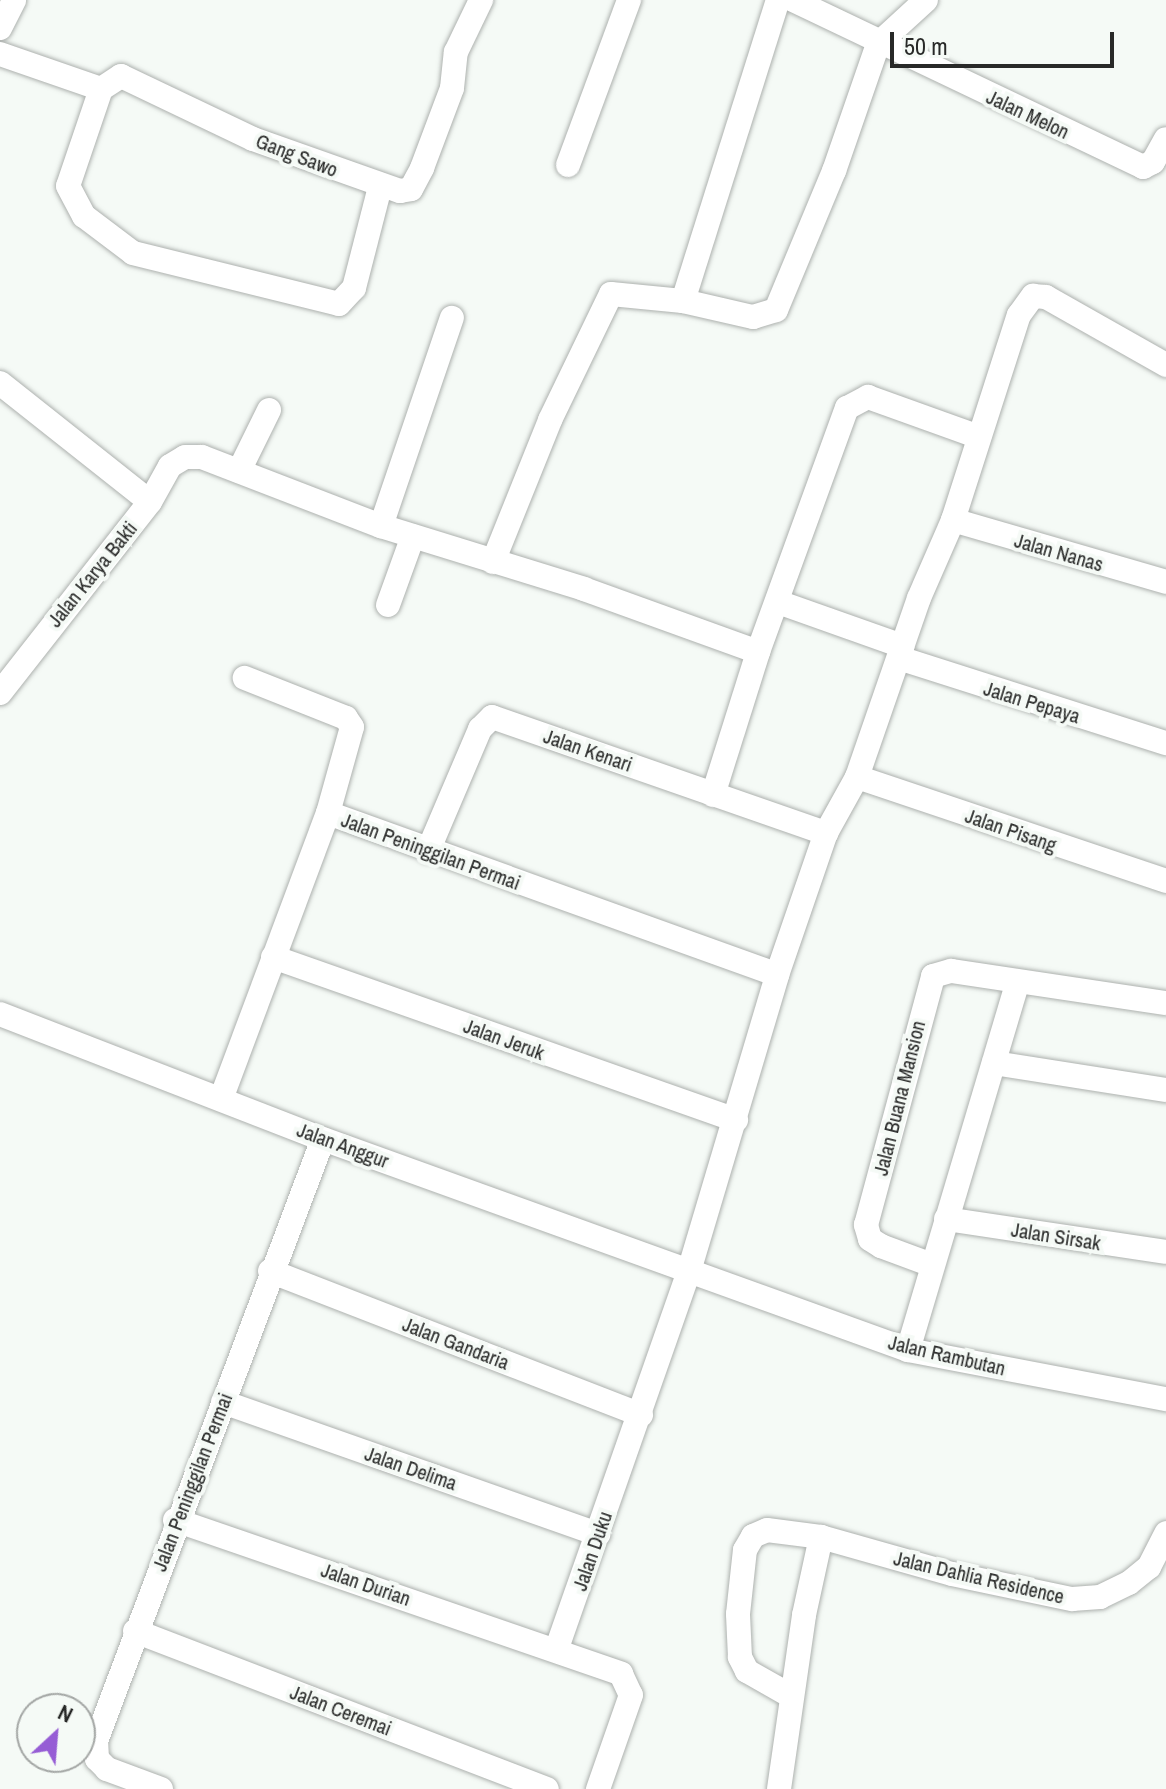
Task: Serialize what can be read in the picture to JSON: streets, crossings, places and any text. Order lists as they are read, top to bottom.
{
  "streets": {
    "street": [
      "Jalan Melon",
      "Gang Sawo",
      "Jalan Nanas",
      "Jalan Karya Bakti",
      "Jalan Pepaya",
      "Jalan Kenari",
      "Jalan Pisang",
      "Jalan Peninggilan Permai",
      "Jalan Jeruk",
      "Jalan Buana Mansion",
      "Jalan Anggur",
      "Jalan Sirsak",
      "Jalan Gandaria",
      "Jalan Rambutan",
      "Jalan Delima",
      "Jalan Duku",
      "Jalan Dahlia Residence",
      "Jalan Durian",
      "Jalan Ceremai"
    ]
  },
  "crossings": [
    ["Jalan Kenari", "Jalan Peninggilan Permai"],
    ["Jalan Peninggilan Permai", "Jalan Jeruk"],
    ["Jalan Peninggilan Permai", "Jalan Anggur"],
    ["Jalan Peninggilan Permai", "Jalan Gandaria"],
    ["Jalan Peninggilan Permai", "Jalan Delima"],
    ["Jalan Peninggilan Permai", "Jalan Durian"],
    ["Jalan Peninggilan Permai", "Jalan Ceremai"],
    ["Jalan Anggur", "Jalan Rambutan"],
    ["Jalan Anggur", "Jalan Duku"],
    ["Jalan Gandaria", "Jalan Duku"],
    ["Jalan Rambutan", "Jalan Duku"],
    ["Jalan Delima", "Jalan Duku"],
    ["Jalan Duku", "Jalan Durian"]
  ],
  "scale_bar": "50 m",
  "north": "top right"
}
